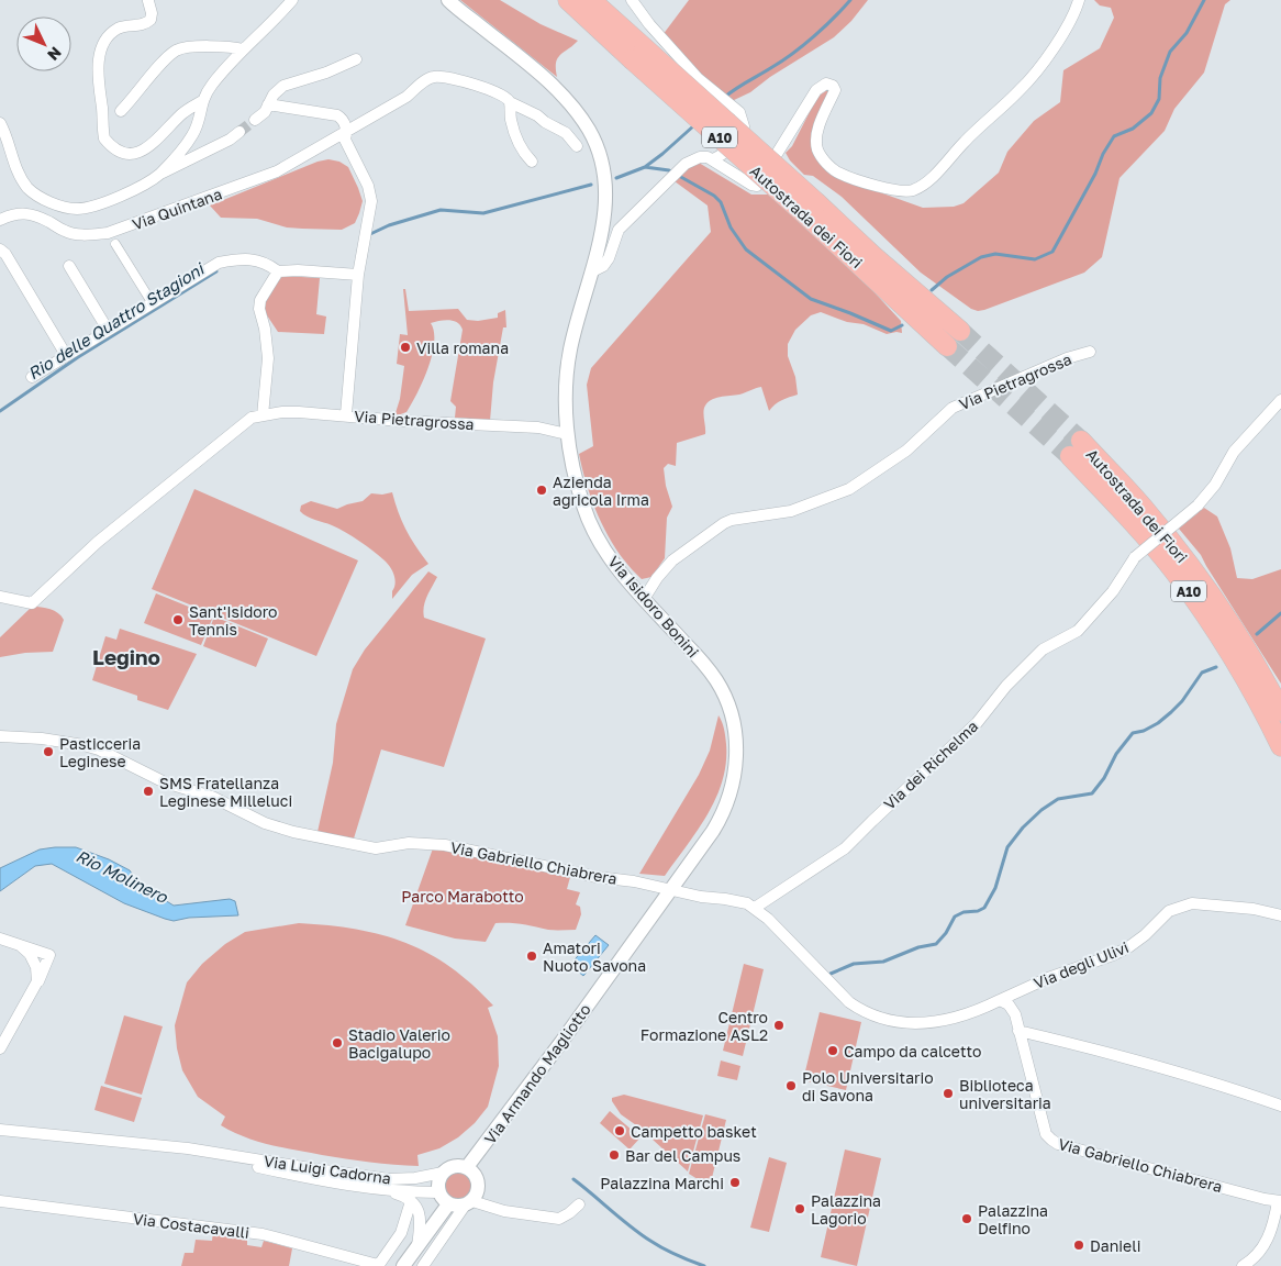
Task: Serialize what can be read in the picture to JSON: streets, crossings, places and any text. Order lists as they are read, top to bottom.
{
  "streets": {
    "highway": ["A10", "Autostrada dei Fiori"],
    "street": [
      "Via Quintana",
      "Via Pietragrossa",
      "Via Isidoro Bonini",
      "Via dei Richelma",
      "Via Gabriello Chiabrera",
      "Via degli Ulivi",
      "Via Armando Magliotto",
      "Via Luigi Cadorna",
      "Via Costacavalli"
    ]
  },
  "crossings": [
    ["Via Pietragrossa", "Via Isidoro Bonini"],
    ["Via Isidoro Bonini", "Via Gabriello Chiabrera"],
    ["Via Isidoro Bonini", "Via Armando Magliotto"],
    ["Via dei Richelma", "Via Gabriello Chiabrera"],
    ["Via Gabriello Chiabrera", "Via degli Ulivi"],
    ["Via Armando Magliotto", "Via Luigi Cadorna"]
  ],
  "districts": ["Legino"],
  "water": ["Rio delle Quattro Stagioni", "Rio Molinero"],
  "parks": ["Parco Marabotto"],
  "places": [
    "Villa romana",
    "Azienda agricola Irma",
    "Sant'Isidoro Tennis",
    "Pasticceria Leginese",
    "SMS Fratellanza Leginese Milleluci",
    "Amatori Nuoto Savona",
    "Centro Formazione ASL2",
    "Stadio Valerio Bacigalupo",
    "Campo da calcetto",
    "Polo Universitario di Savona",
    "Biblioteca universitaria",
    "Campetto basket",
    "Bar del Campus",
    "Palazzina Marchi",
    "Palazzina Lagorio",
    "Palazzina Delfino",
    "Danieli"
  ],
  "north": "bottom right"
}
